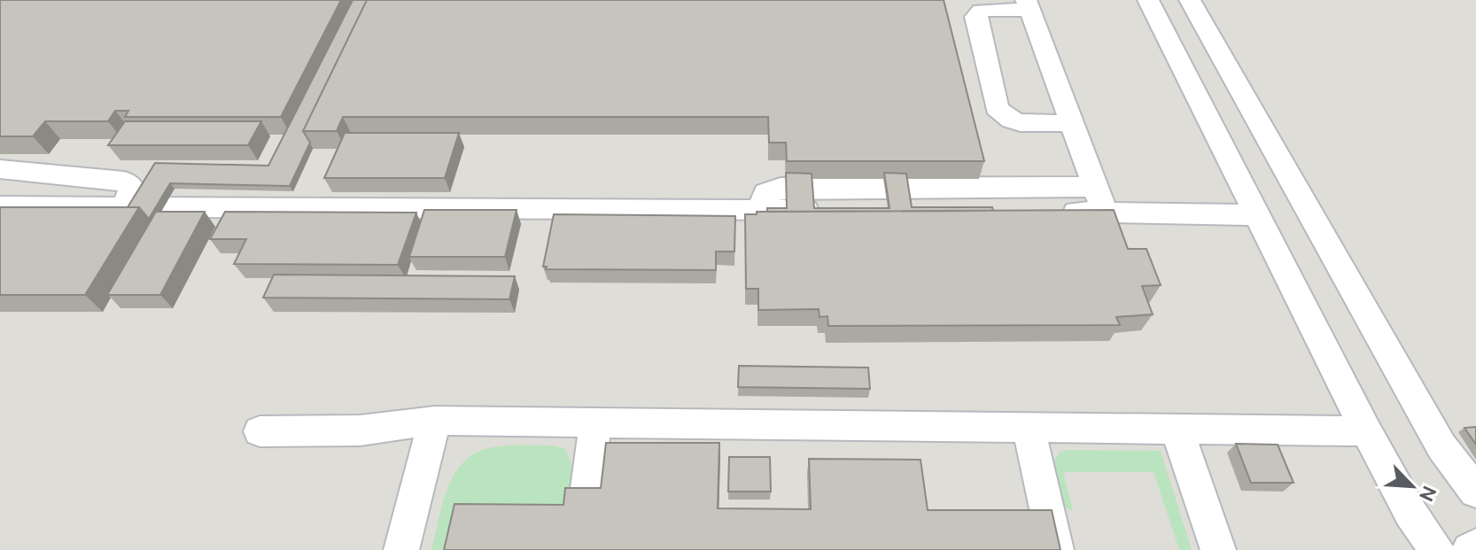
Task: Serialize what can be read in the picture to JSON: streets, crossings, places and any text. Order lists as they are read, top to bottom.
{
  "north": "bottom right"
}
